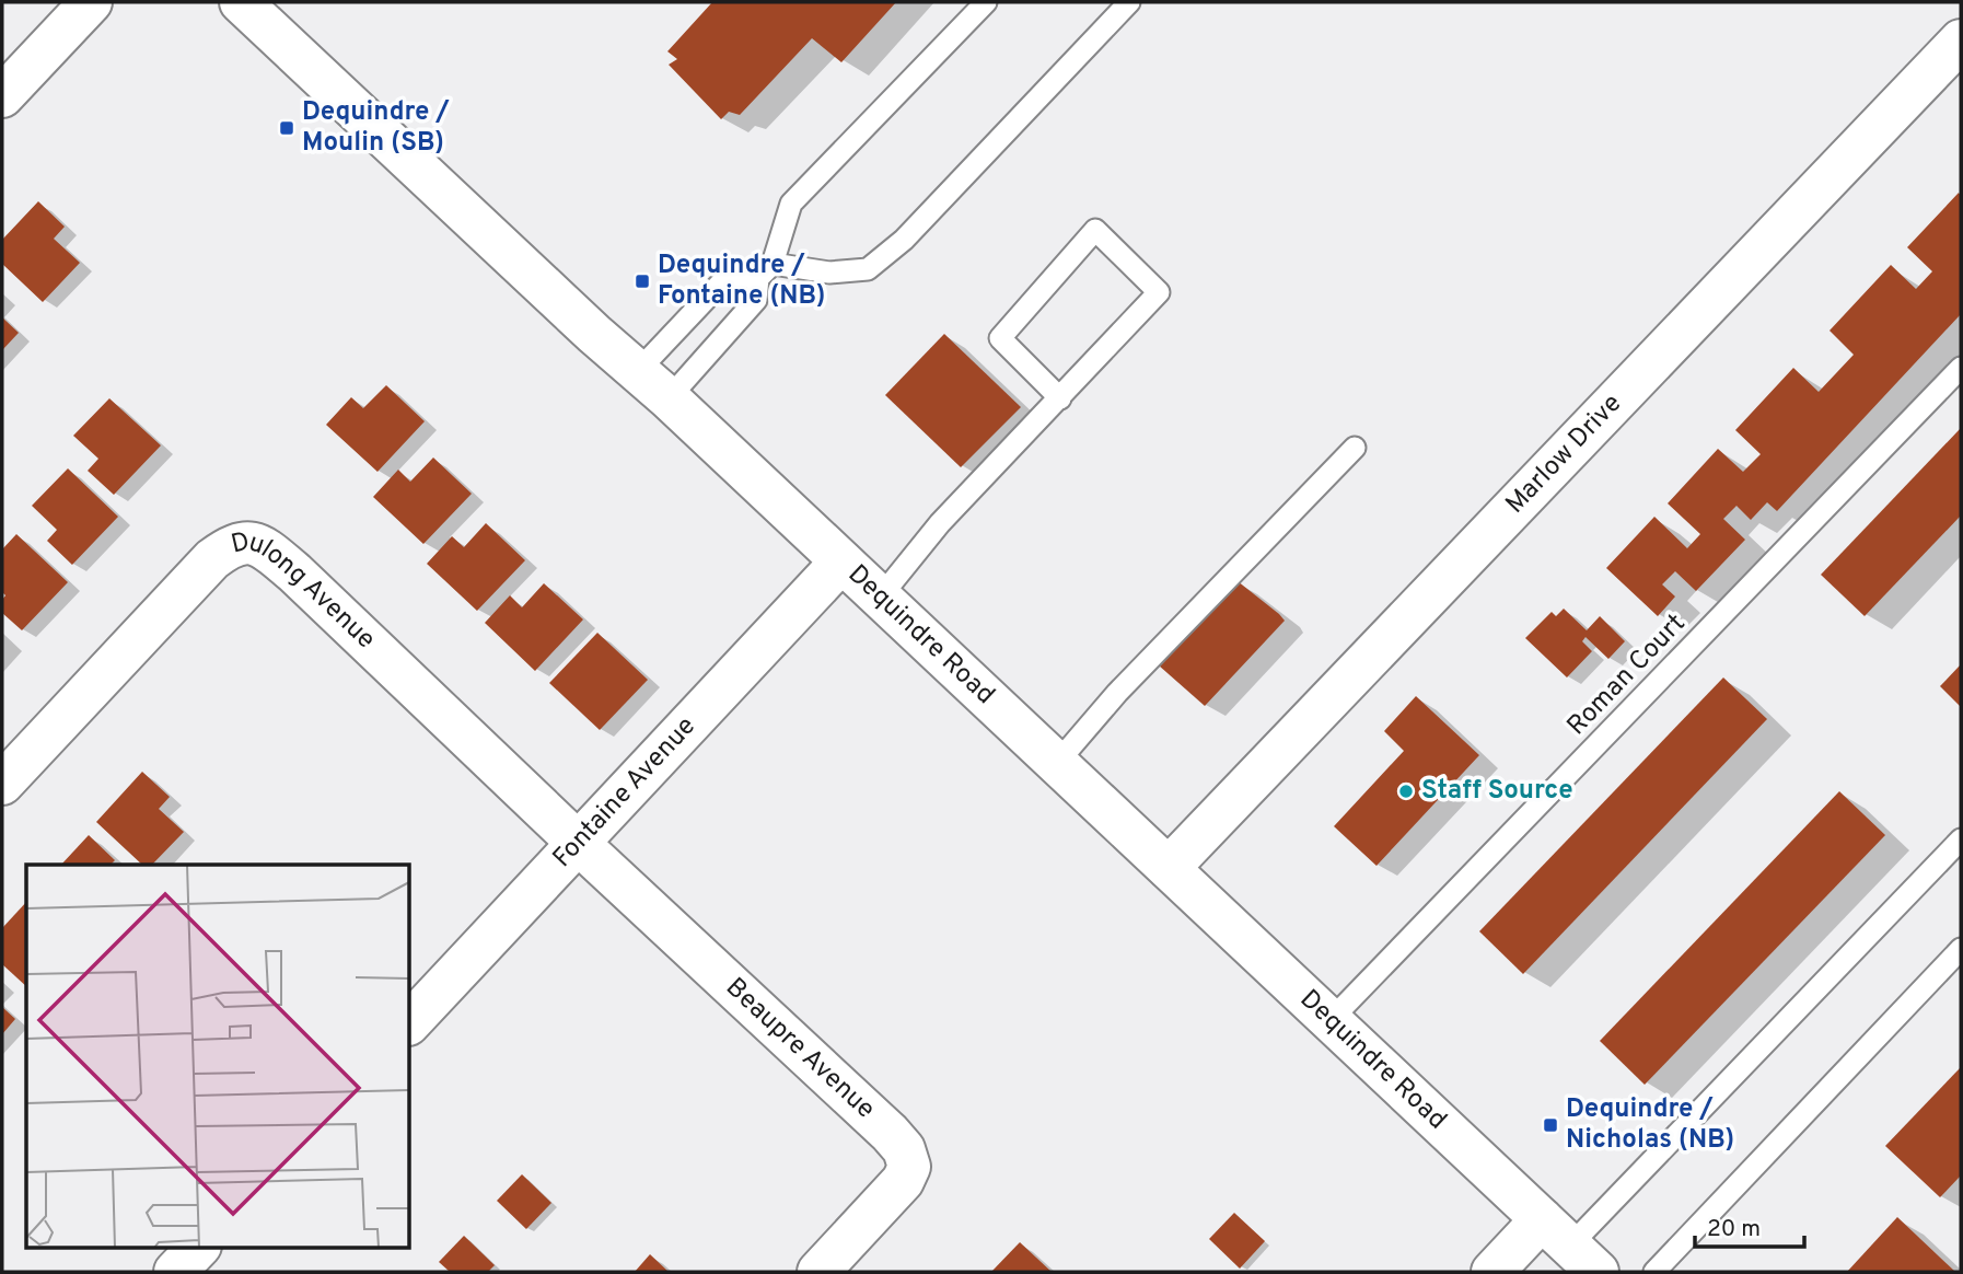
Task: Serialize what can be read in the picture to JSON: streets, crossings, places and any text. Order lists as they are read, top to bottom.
{
  "streets": {
    "street": [
      "Marlow Drive",
      "Dulong Avenue",
      "Dequindre Road",
      "Fontaine Avenue",
      "Beaupre Avenue"
    ],
    "lane": ["Roman Court"]
  },
  "crossings": [
    ["Marlow Drive", "Dequindre Road"],
    ["Dulong Avenue", "Fontaine Avenue"],
    ["Dulong Avenue", "Beaupre Avenue"],
    ["Dequindre Road", "Roman Court"],
    ["Dequindre Road", "Fontaine Avenue"],
    ["Fontaine Avenue", "Beaupre Avenue"]
  ],
  "places": {
    "transit": ["Dequindre / Moulin (SB)", "Dequindre / Fontaine (NB)", "Dequindre / Nicholas (NB)"],
    "other": ["Staff Source"]
  },
  "scale_bar": "20 m"
}
